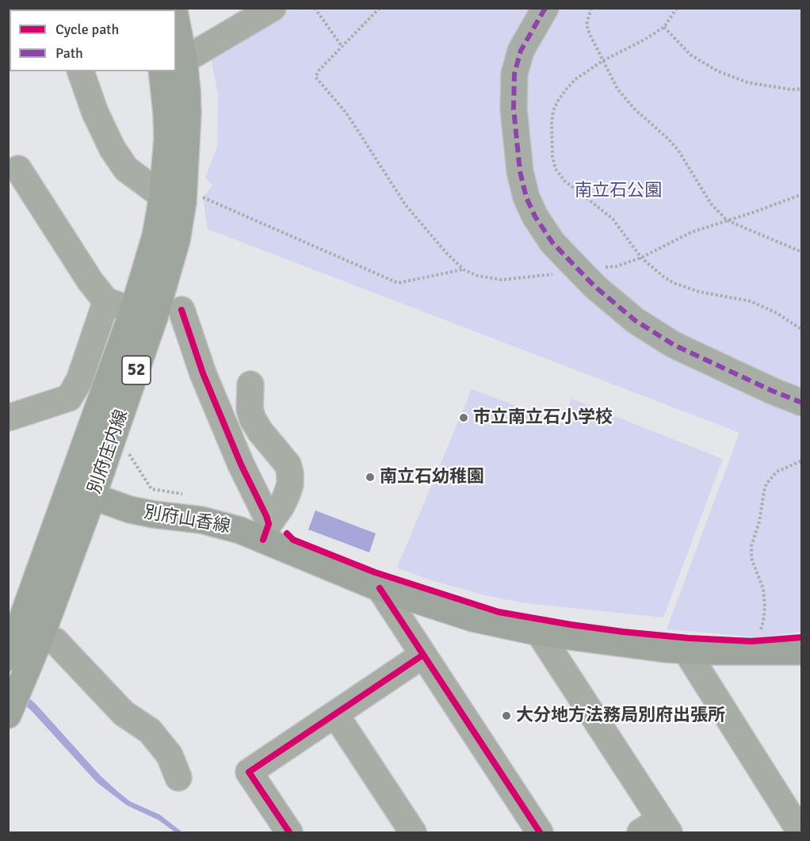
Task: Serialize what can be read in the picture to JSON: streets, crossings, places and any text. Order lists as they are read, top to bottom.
{
  "streets": {
    "main road": ["52", "別府庄内線", "別府山香線"]
  },
  "crossings": [
    ["別府庄内線", "別府山香線"]
  ],
  "parks": ["南立石公園"],
  "places": ["市立南立石小学校", "南立石幼稚園", "大分地方法務局別府出張所"],
  "legend": ["Cycle path", "Path"]
}
